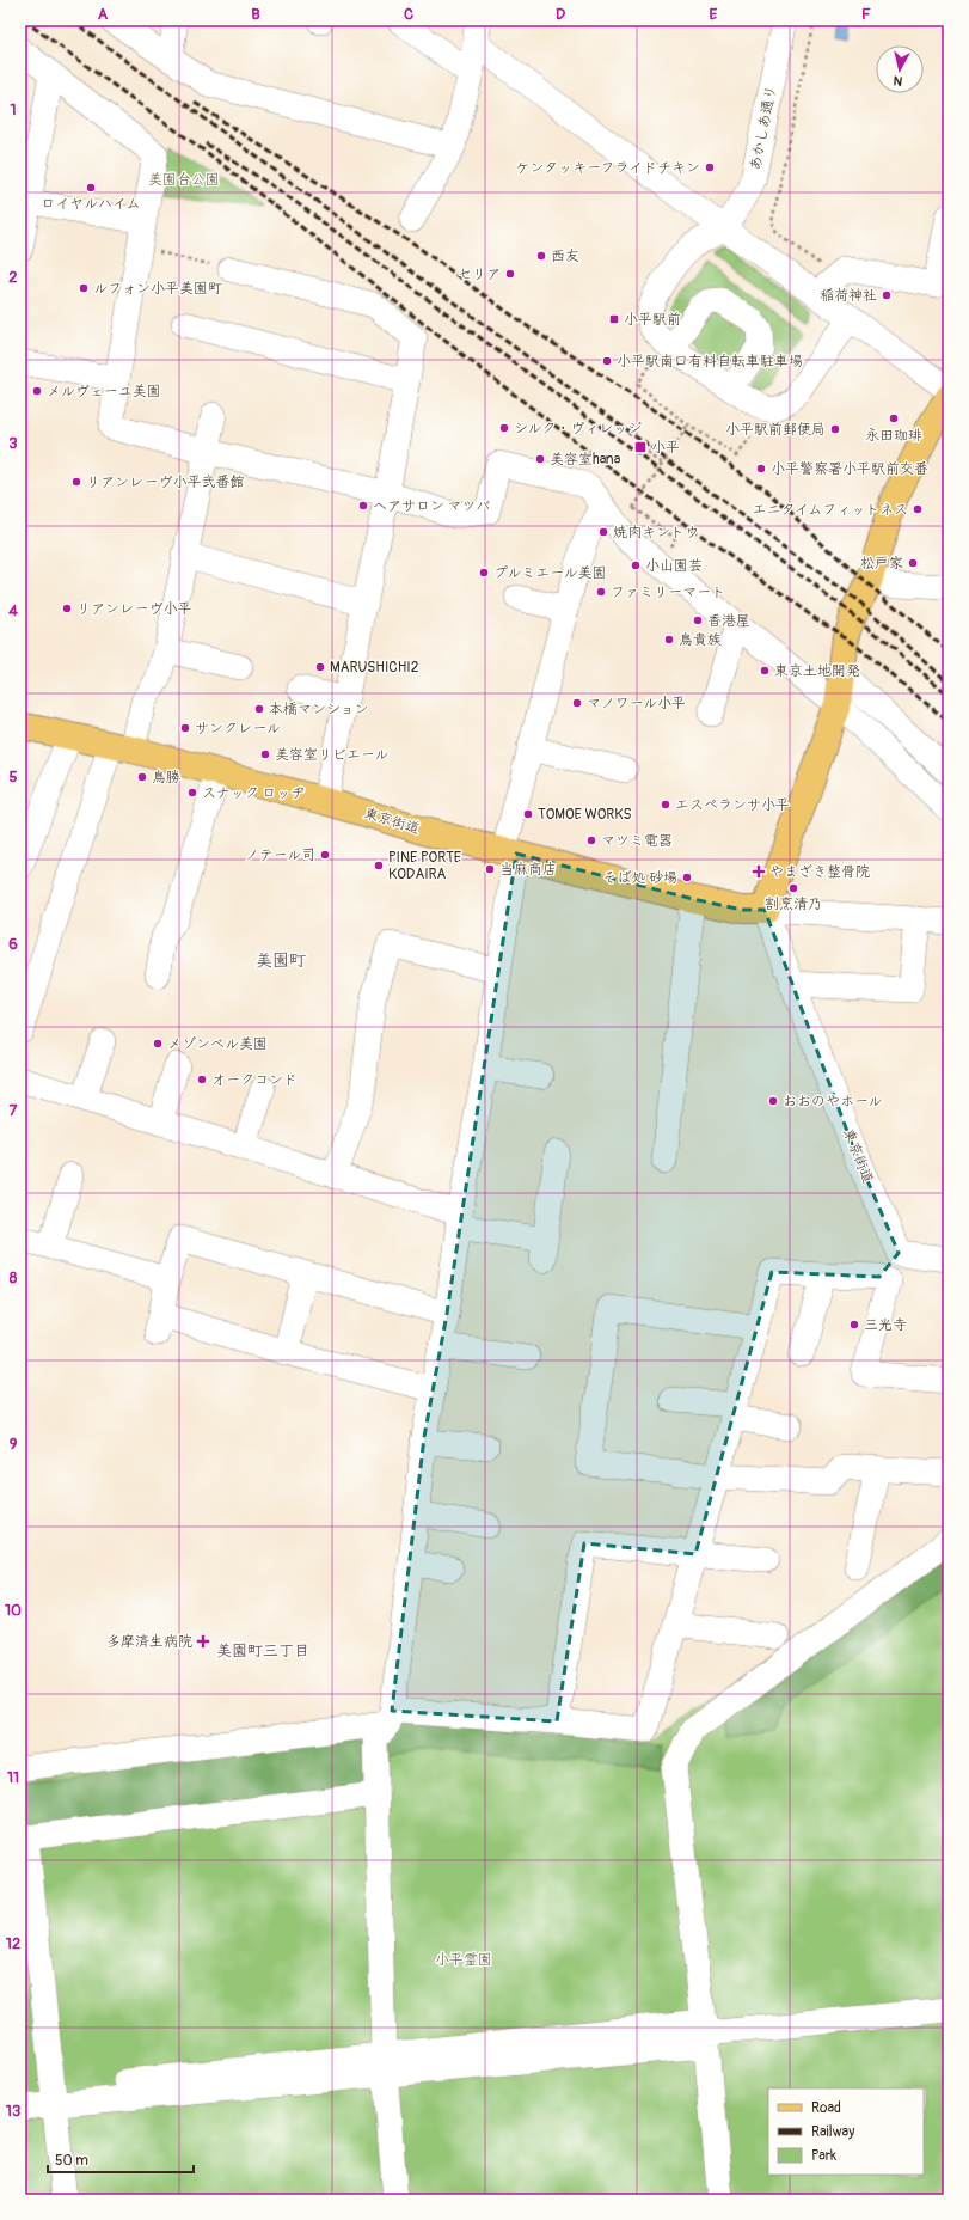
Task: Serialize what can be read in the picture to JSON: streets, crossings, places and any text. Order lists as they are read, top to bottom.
{
  "streets": {
    "main road": ["東京街道"],
    "street": ["あかしあ通り"]
  },
  "districts": ["美園町", "美園町三丁目"],
  "parks": ["美園台公園", "小平霊園"],
  "places": {
    "other": [
      "ケンタッキーフライドチキン",
      "ロイヤルハイム",
      "西友",
      "セリア",
      "ルフォン小平美園町",
      "稲荷神社",
      "小平駅南口有料自転車駐車場",
      "メルヴェーユ美園",
      "永田珈琲",
      "シルク・ヴィレッジ",
      "小平駅前郵便局",
      "美容室hana",
      "小平警察署小平駅前交番",
      "リアンレーヴ小平弐番館",
      "ヘアサロン マツバ",
      "エニタイムフィットネス",
      "焼肉キントウ",
      "松戸家",
      "小山園芸",
      "プルミエール美園",
      "ファミリーマート",
      "リアンレーヴ小平",
      "香港屋",
      "鳥貴族",
      "MARUSHICHI2",
      "東京土地開発",
      "マノワール小平",
      "本橋マンション",
      "サンクレール",
      "美容室リビエール",
      "鳥勝",
      "スナック ロッヂ",
      "エスペランサ小平",
      "TOMOE WORKS",
      "マツミ電器",
      "ノテール司",
      "PINE PORTE KODAIRA",
      "当麻商店",
      "そば処 砂場",
      "割烹清乃",
      "メゾンベル美園",
      "オークコンド",
      "おおのやホール",
      "三光寺"
    ],
    "transit": ["小平駅前", "小平"],
    "health": ["やまざき整骨院", "多摩済生病院"]
  },
  "legend": ["Road", "Railway", "Park"],
  "scale_bar": "50 m",
  "north": "bottom",
  "grid": {
    "columns": [
      "A",
      "B",
      "C",
      "D",
      "E",
      "F"
    ],
    "rows": [
      "1",
      "2",
      "3",
      "4",
      "5",
      "6",
      "7",
      "8",
      "9",
      "10",
      "11",
      "12",
      "13"
    ]
  }
}
